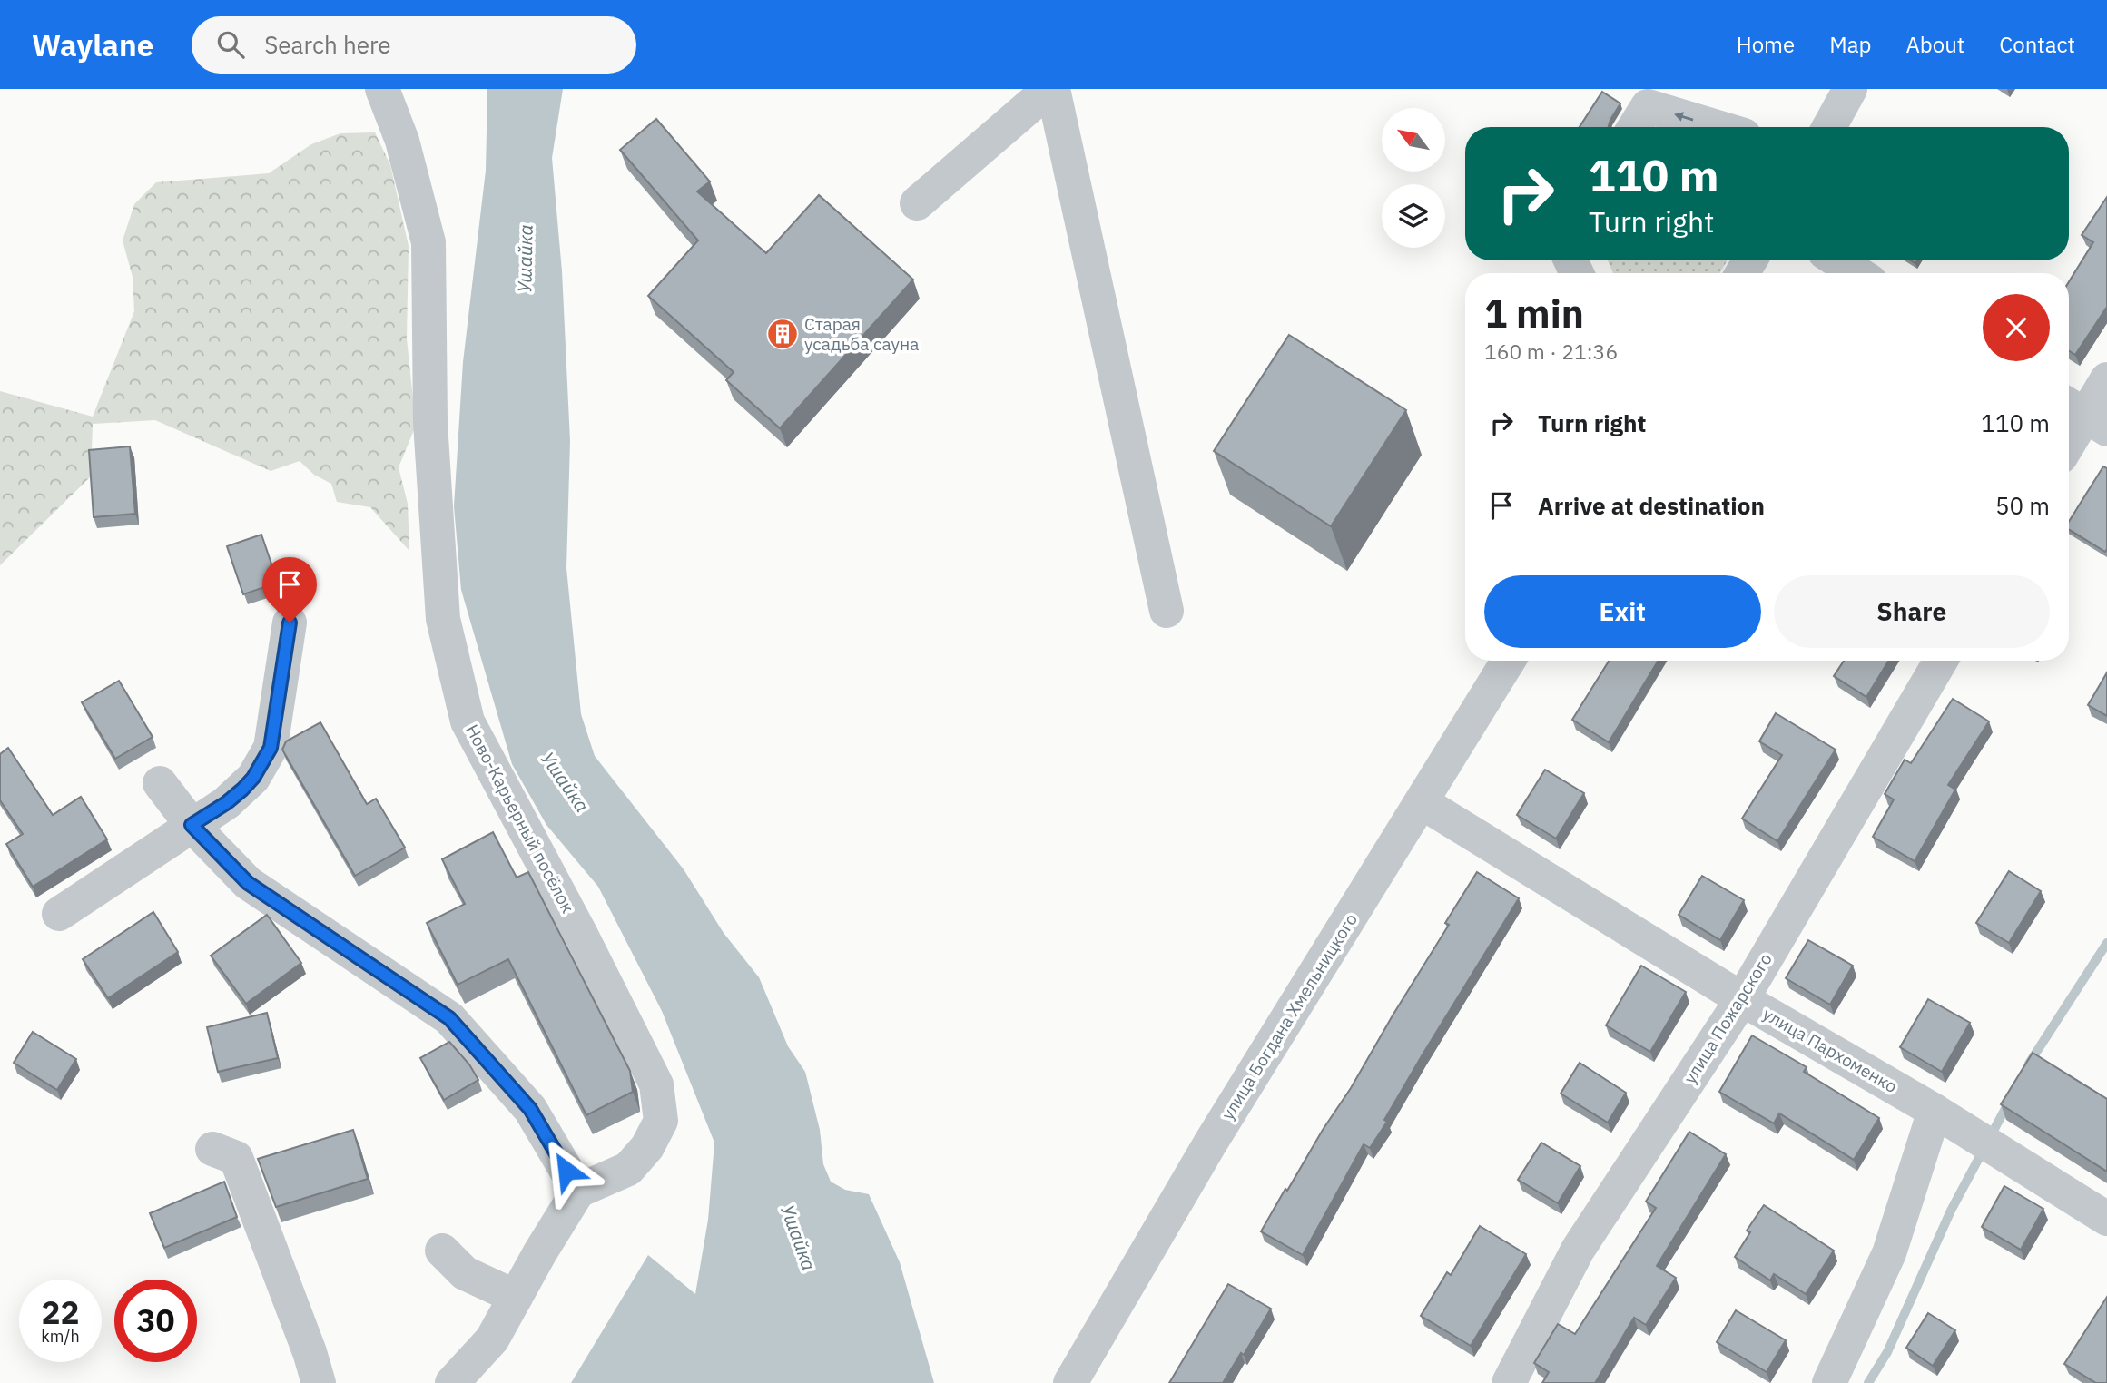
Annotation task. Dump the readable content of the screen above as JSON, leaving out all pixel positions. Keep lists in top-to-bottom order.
{
  "streets": {
    "street": [
      "Ново-Карьерный посёлок",
      "улица Богдана Хмельницкого",
      "улица Пожарского",
      "улица Пархоменко"
    ]
  },
  "crossings": [
    ["улица Богдана Хмельницкого", "улица Пархоменко"],
    ["улица Пожарского", "улица Пархоменко"]
  ],
  "water": ["Ушайка"],
  "places": {
    "building": ["Старая усадьба сауна"]
  },
  "north": "top left",
  "page": {
    "header": "Waylane",
    "search": "Search here",
    "nav": [
      "Home",
      "Map",
      "About",
      "Contact"
    ],
    "turn": ["110 m", "Turn right"],
    "heading": ["1 min", "160 m · 21:36"],
    "list": [
      {
        "name": "Turn right",
        "value": "110 m"
      },
      {
        "name": "Arrive at destination",
        "value": "50 m"
      }
    ],
    "buttons": ["Exit", "Share"],
    "speed": "22 km/h",
    "limit": "30"
  }
}
